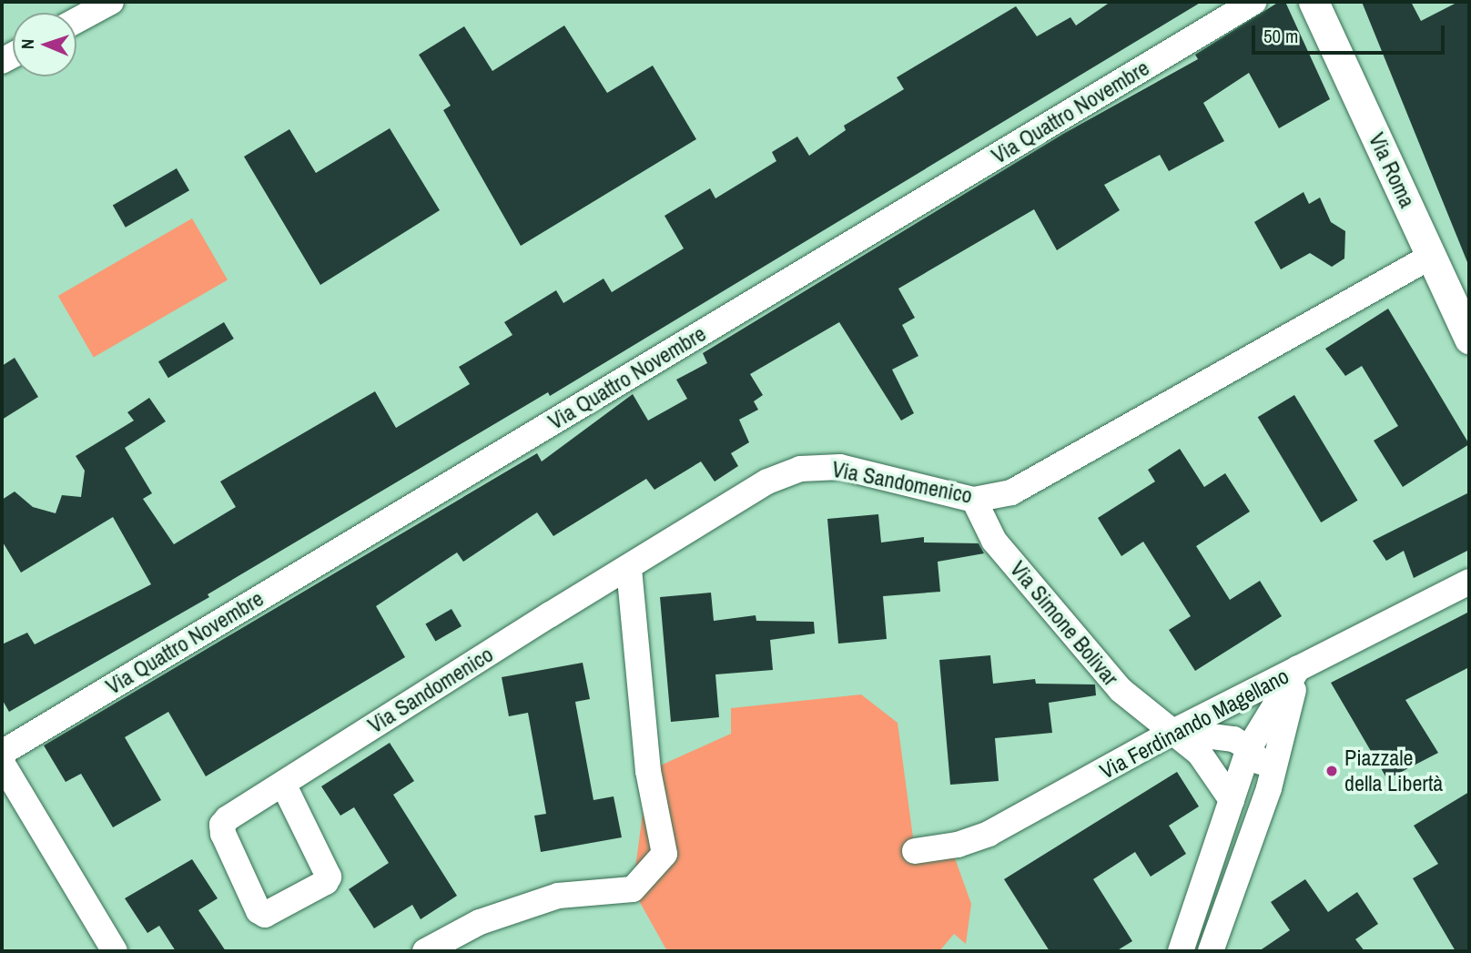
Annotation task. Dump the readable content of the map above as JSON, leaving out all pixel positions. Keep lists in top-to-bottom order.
{
  "streets": {
    "street": [
      "Via Quattro Novembre",
      "Via Roma",
      "Via Sandomenico",
      "Via Simone Bolivar",
      "Via Ferdinando Magellano"
    ]
  },
  "crossings": [
    ["Via Roma", "Via Sandomenico"],
    ["Via Sandomenico", "Via Simone Bolivar"],
    ["Via Simone Bolivar", "Via Ferdinando Magellano"]
  ],
  "places": ["Piazzale della Libertà"],
  "scale_bar": "50 m",
  "north": "left"
}
